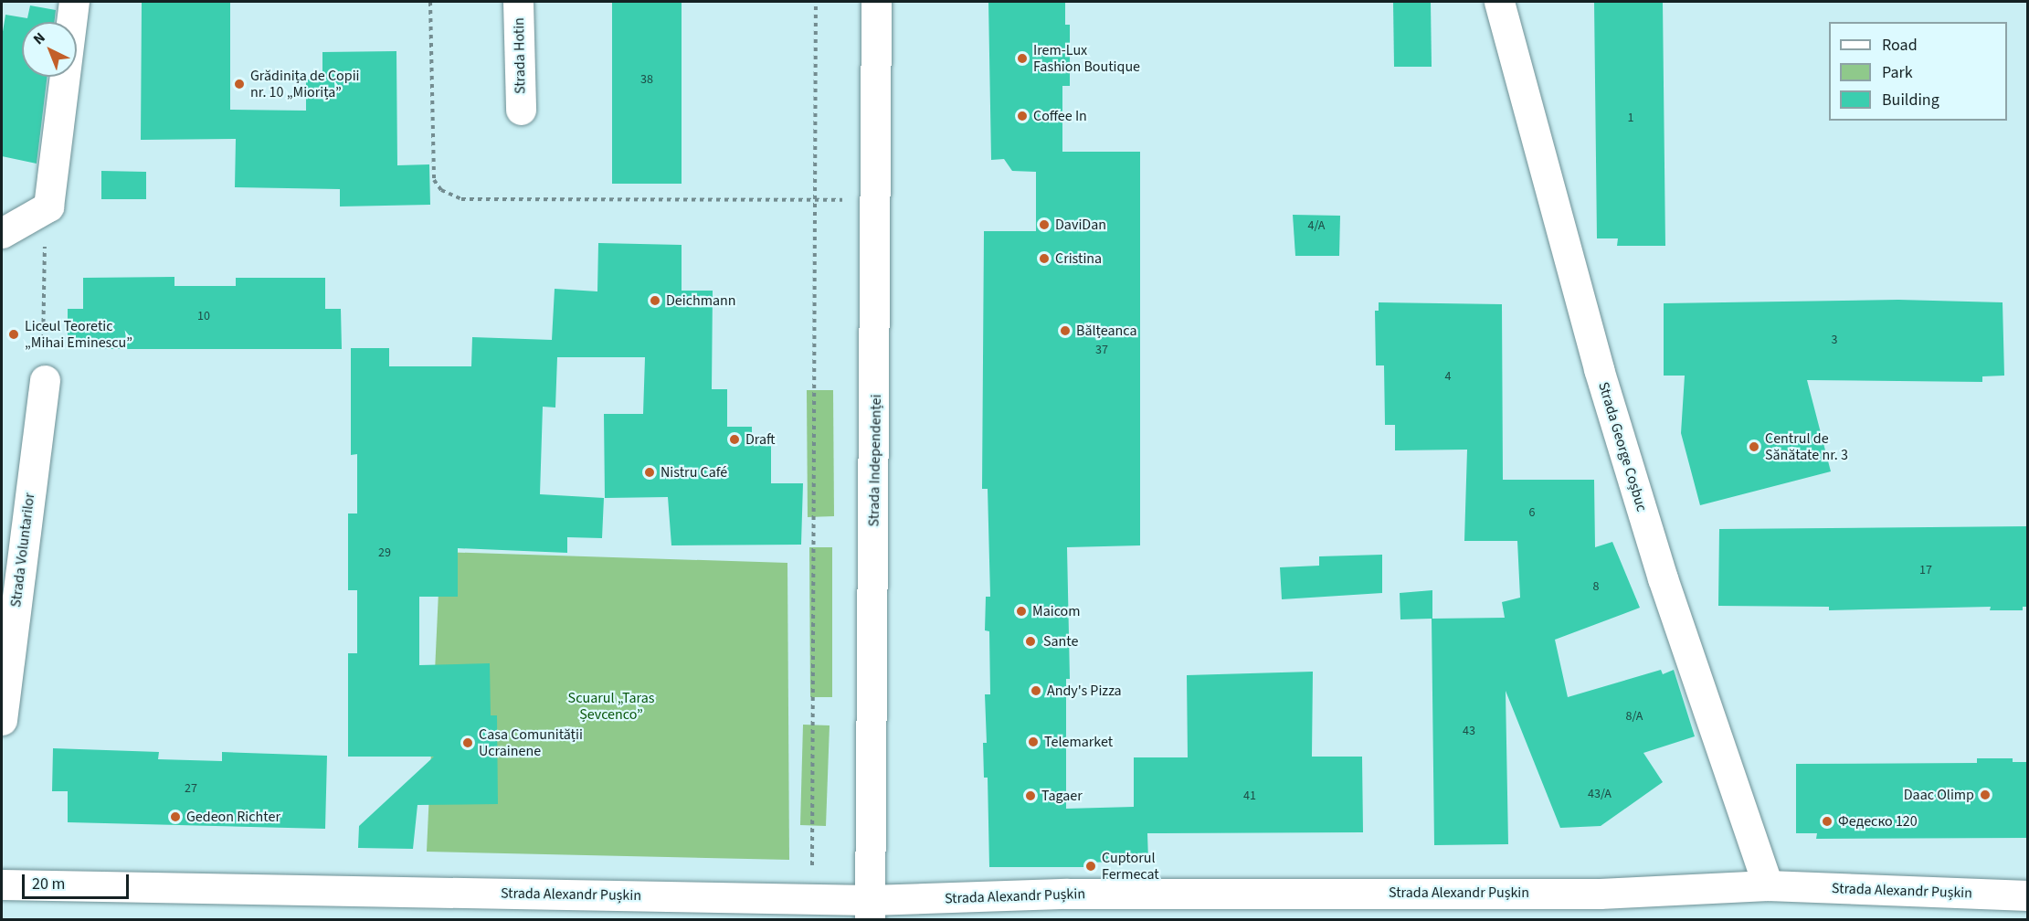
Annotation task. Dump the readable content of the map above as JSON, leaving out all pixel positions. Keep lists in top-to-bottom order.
{
  "streets": {
    "street": [
      "Strada Hotin",
      "Strada George Coșbuc",
      "Strada Independenței",
      "Strada Voluntarilor",
      "Strada Alexandr Pușkin"
    ]
  },
  "crossings": [
    ["Strada George Coșbuc", "Strada Alexandr Pușkin"],
    ["Strada Independenței", "Strada Alexandr Pușkin"]
  ],
  "parks": ["Scuarul „Taras Șevcenco”"],
  "places": [
    "Irem-Lux Fashion Boutique",
    "Grădinița de Copii nr. 10 „Miorița”",
    "Coffee In",
    "DaviDan",
    "Cristina",
    "Deichmann",
    "Bălțeanca",
    "Liceul Teoretic „Mihai Eminescu”",
    "Draft",
    "Centrul de Sănătate nr. 3",
    "Nistru Café",
    "Maicom",
    "Sante",
    "Andy's Pizza",
    "Telemarket",
    "Casa Comunității Ucrainene",
    "Daac Olimp",
    "Tagaer",
    "Gedeon Richter",
    "Федеско 120",
    "Cuptorul Fermecat"
  ],
  "house_numbers": [
    "38",
    "1",
    "4/A",
    "10",
    "3",
    "37",
    "4",
    "6",
    "29",
    "17",
    "8",
    "8/A",
    "43",
    "27",
    "43/A",
    "41"
  ],
  "legend": ["Road", "Park", "Building"],
  "scale_bar": "20 m",
  "north": "top left"
}
